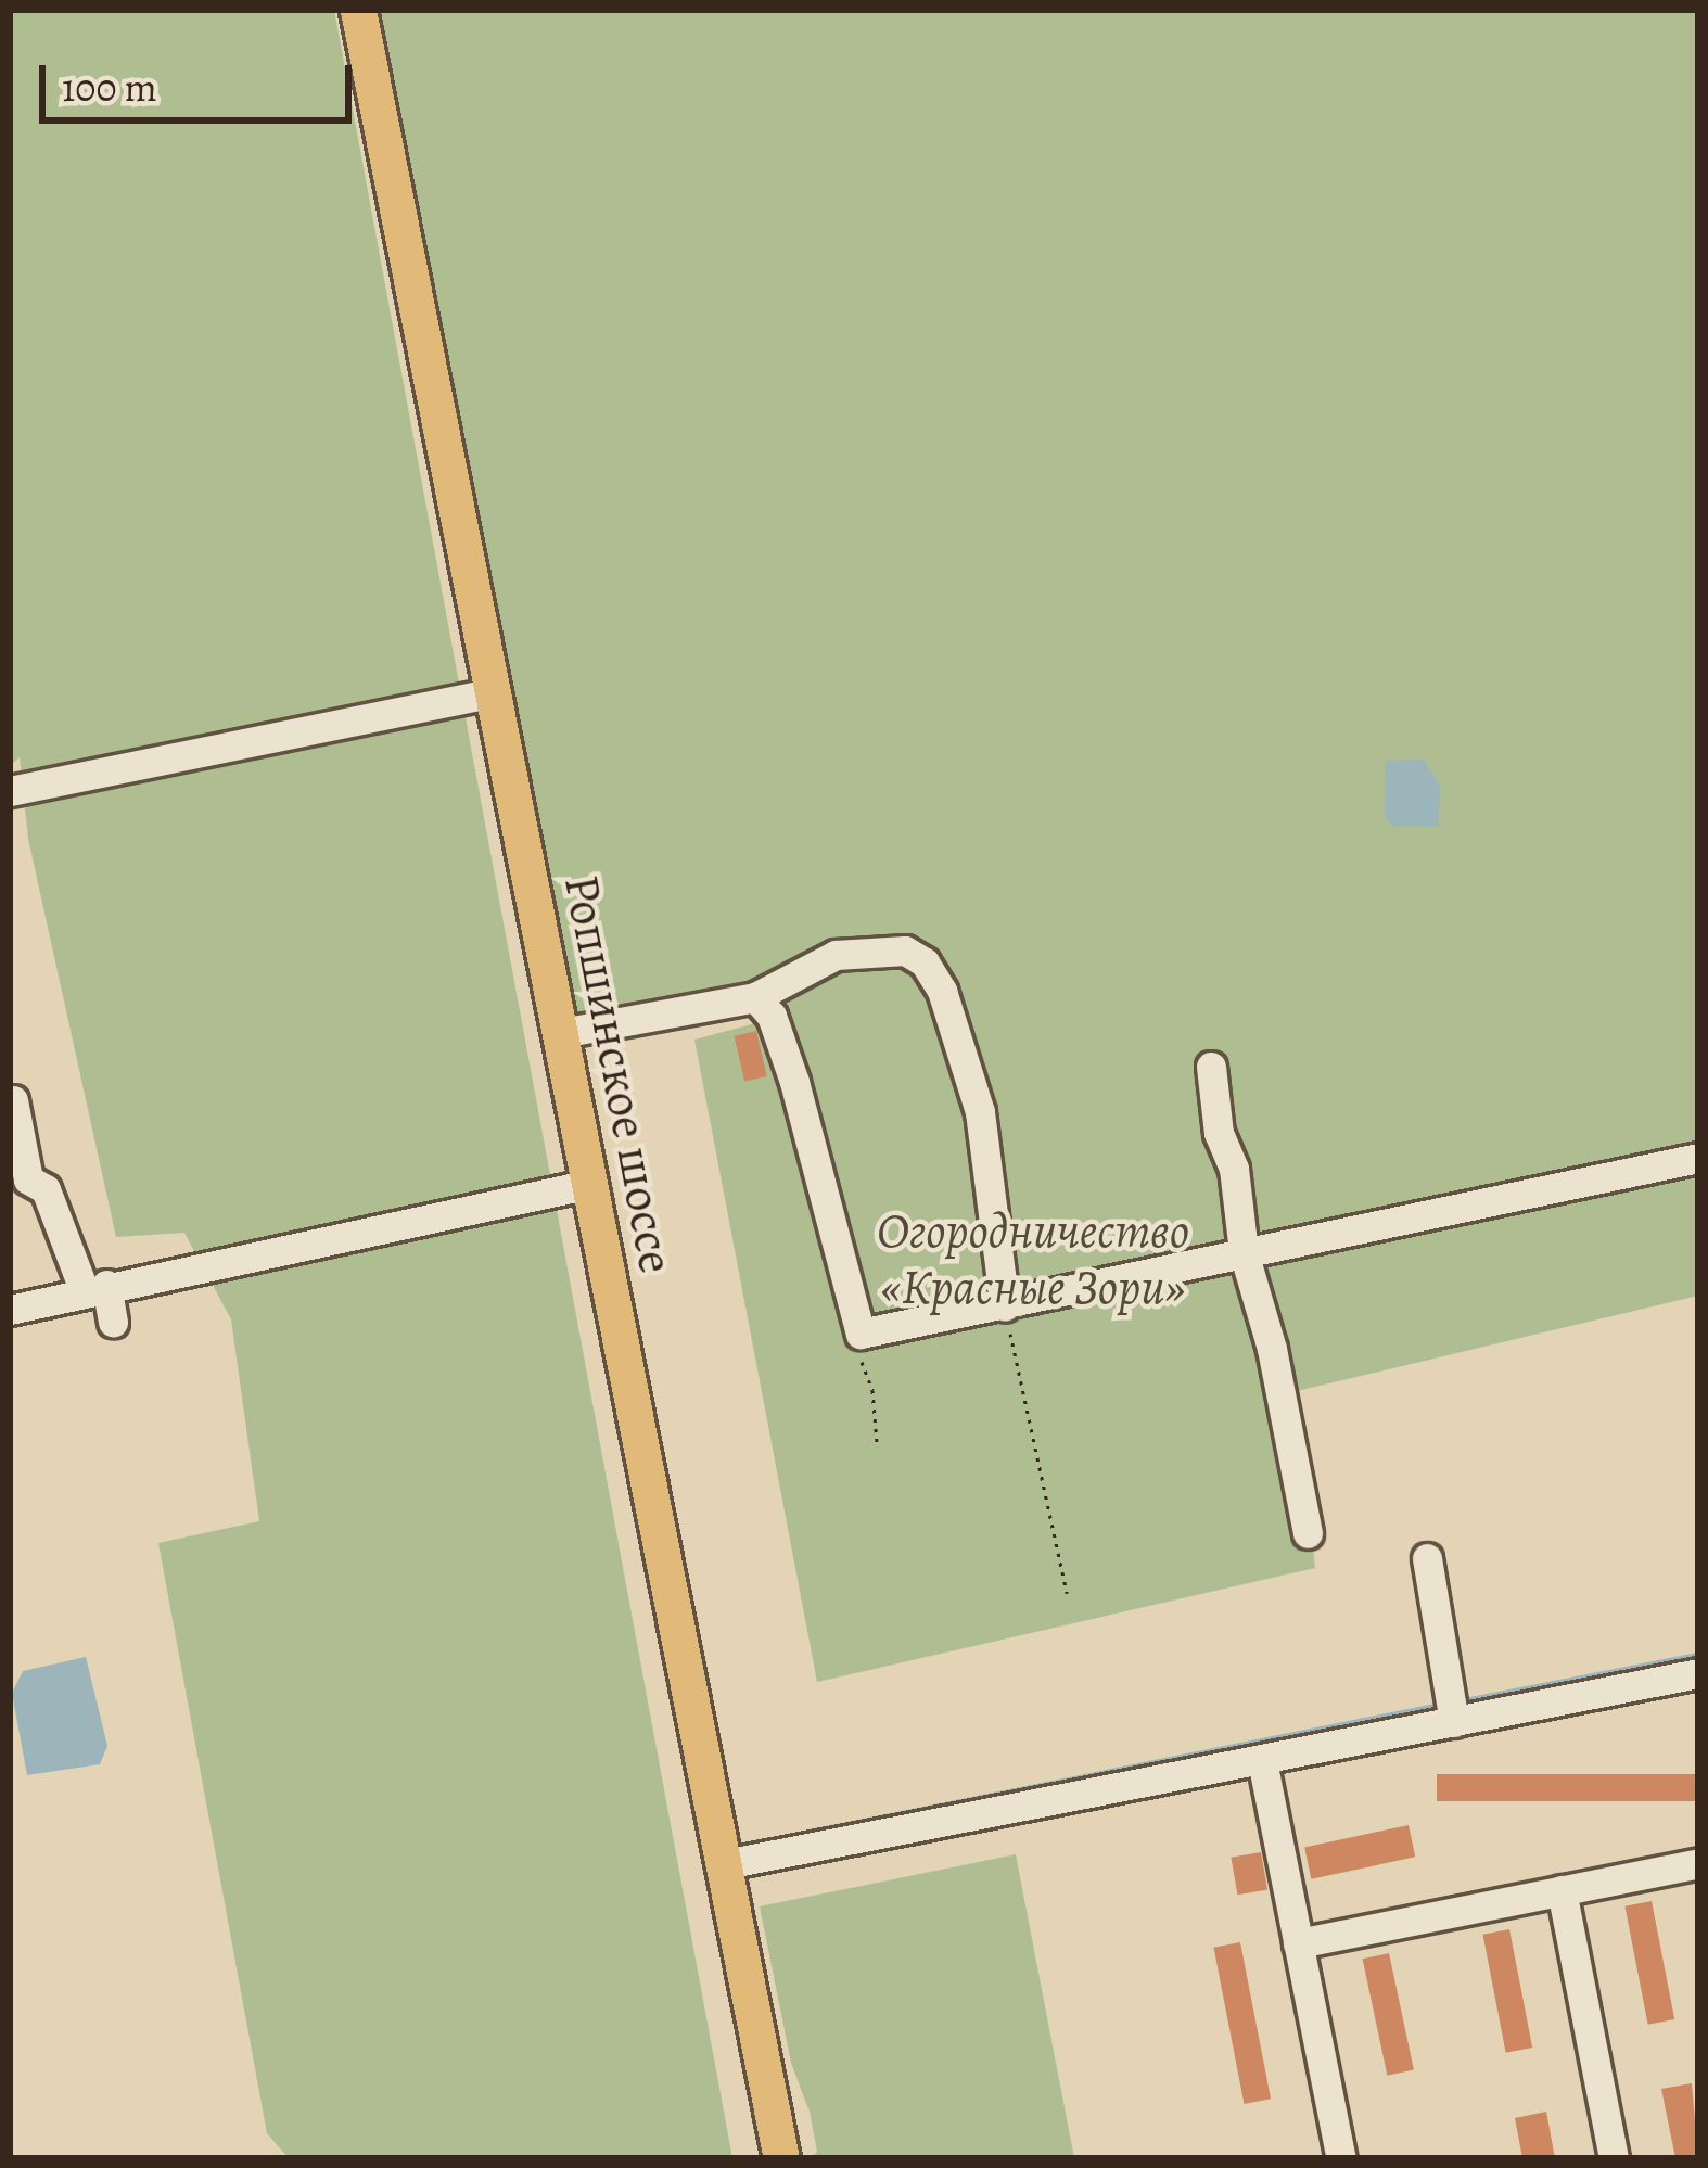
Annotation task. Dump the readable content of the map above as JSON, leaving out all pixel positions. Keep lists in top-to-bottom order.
{
  "streets": {
    "main road": ["Ропшинское шоссе"]
  },
  "parks": ["Огородничество «Красные Зори»"],
  "scale_bar": "100 m"
}
